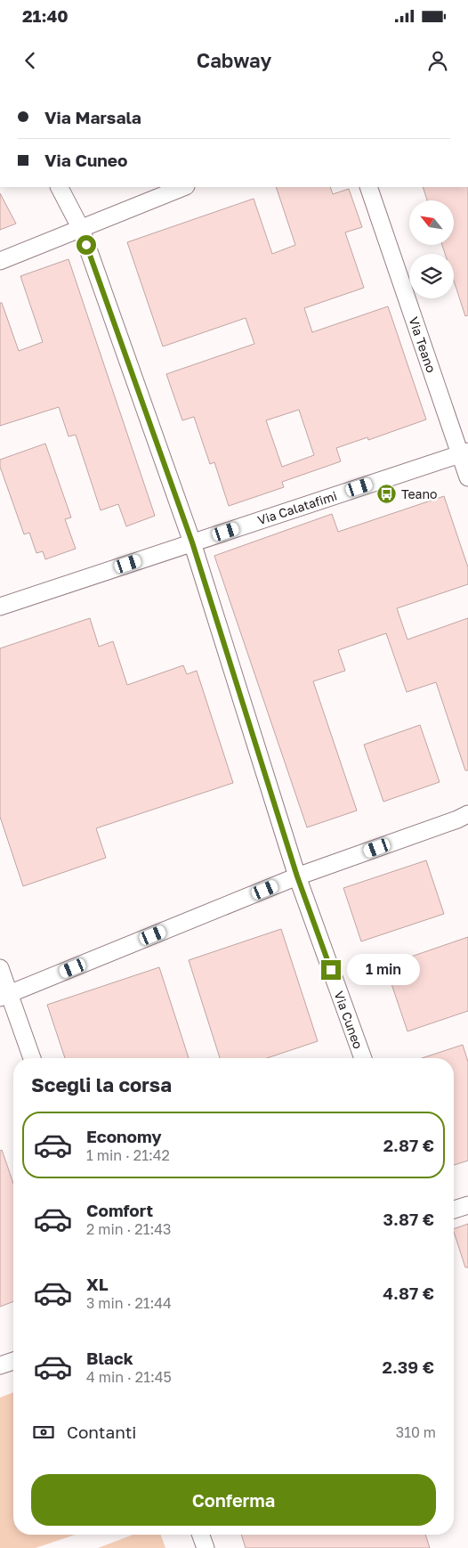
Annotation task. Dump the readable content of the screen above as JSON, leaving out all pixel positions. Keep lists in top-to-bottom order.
{
  "streets": {
    "street": ["Via Teano", "Via Calatafimi", "Via Cuneo"]
  },
  "crossings": [
    ["Via Teano", "Via Calatafimi"],
    ["Via Calatafimi", "Via Cuneo"]
  ],
  "places": {
    "bus stop": ["Teano"]
  },
  "north": "top left",
  "page": {
    "status": "21:40",
    "header": "Cabway",
    "banner": ["Via Marsala", "Via Cuneo"],
    "bubble": "1 min",
    "heading": "Scegli la corsa",
    "list": [
      {
        "name": "Economy",
        "note": "1 min · 21:42",
        "value": "2.87 €"
      },
      {
        "name": "Comfort",
        "note": "2 min · 21:43",
        "value": "3.87 €"
      },
      {
        "name": "XL",
        "note": "3 min · 21:44",
        "value": "4.87 €"
      },
      {
        "name": "Black",
        "note": "4 min · 21:45",
        "value": "2.39 €"
      }
    ],
    "pay": ["Contanti", "310 m"],
    "buttons": "Conferma"
  }
}
